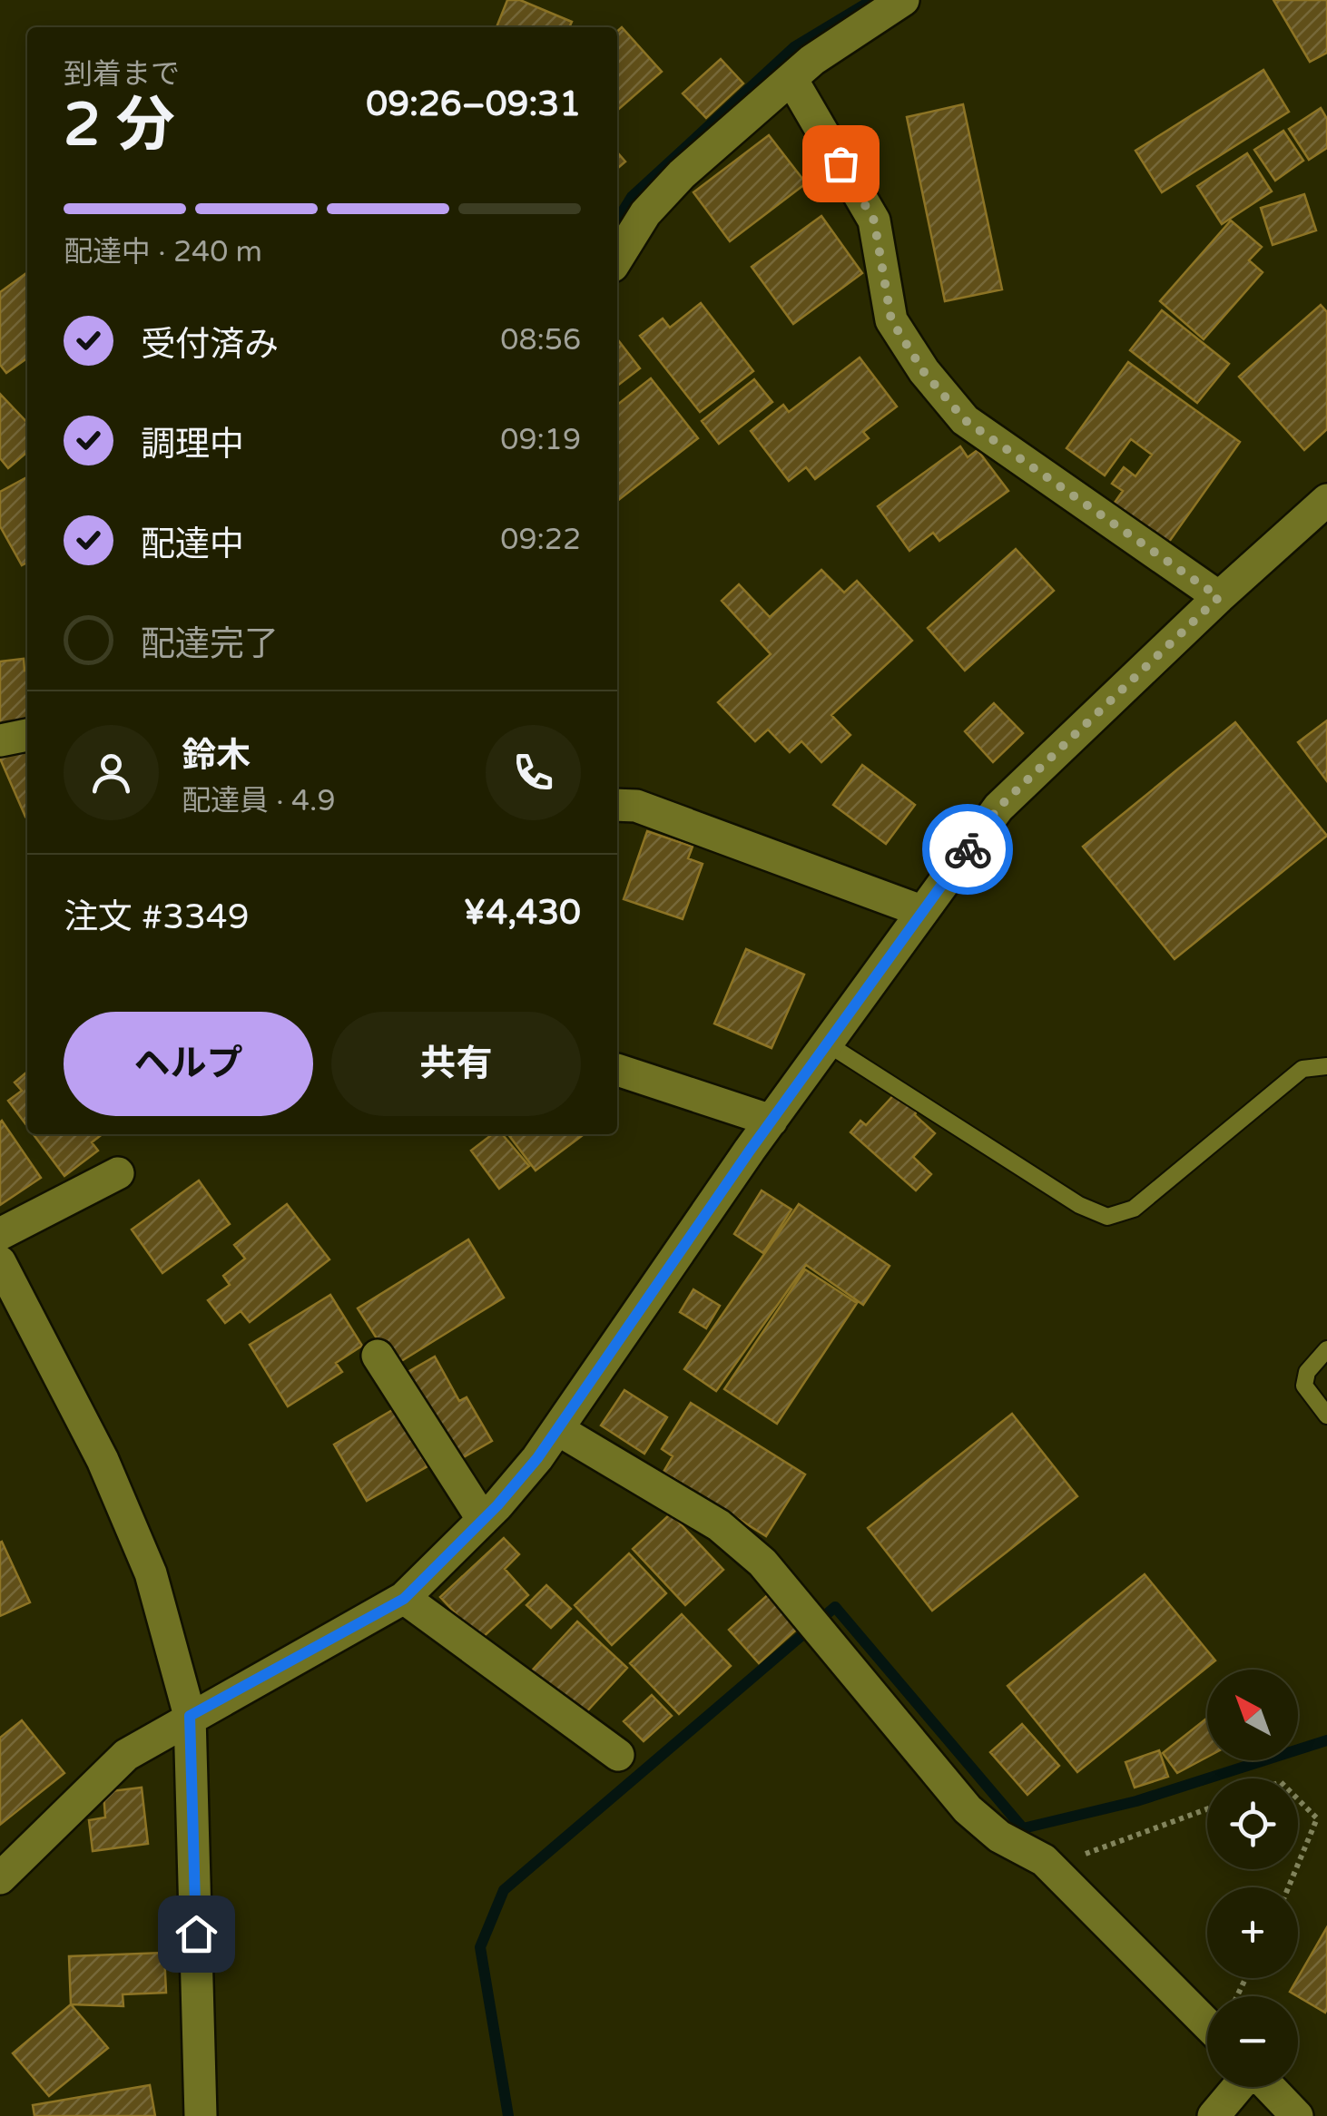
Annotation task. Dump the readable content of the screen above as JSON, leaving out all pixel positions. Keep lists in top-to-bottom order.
{
  "north": "top left",
  "page": {
    "heading": ["2 分", "到着まで", "09:26–09:31"],
    "panel": [
      "鈴木",
      "配達員 · 4.9",
      "注文 #3349",
      "¥4,430"
    ],
    "bar": "配達中 · 240 m",
    "list": [
      ["受付済み", "08:56"],
      ["調理中", "09:19"],
      ["配達中", "09:22"],
      "配達完了"
    ],
    "buttons": ["ヘルプ", "共有"],
    "map_buttons": ["+", "−"]
  }
}
